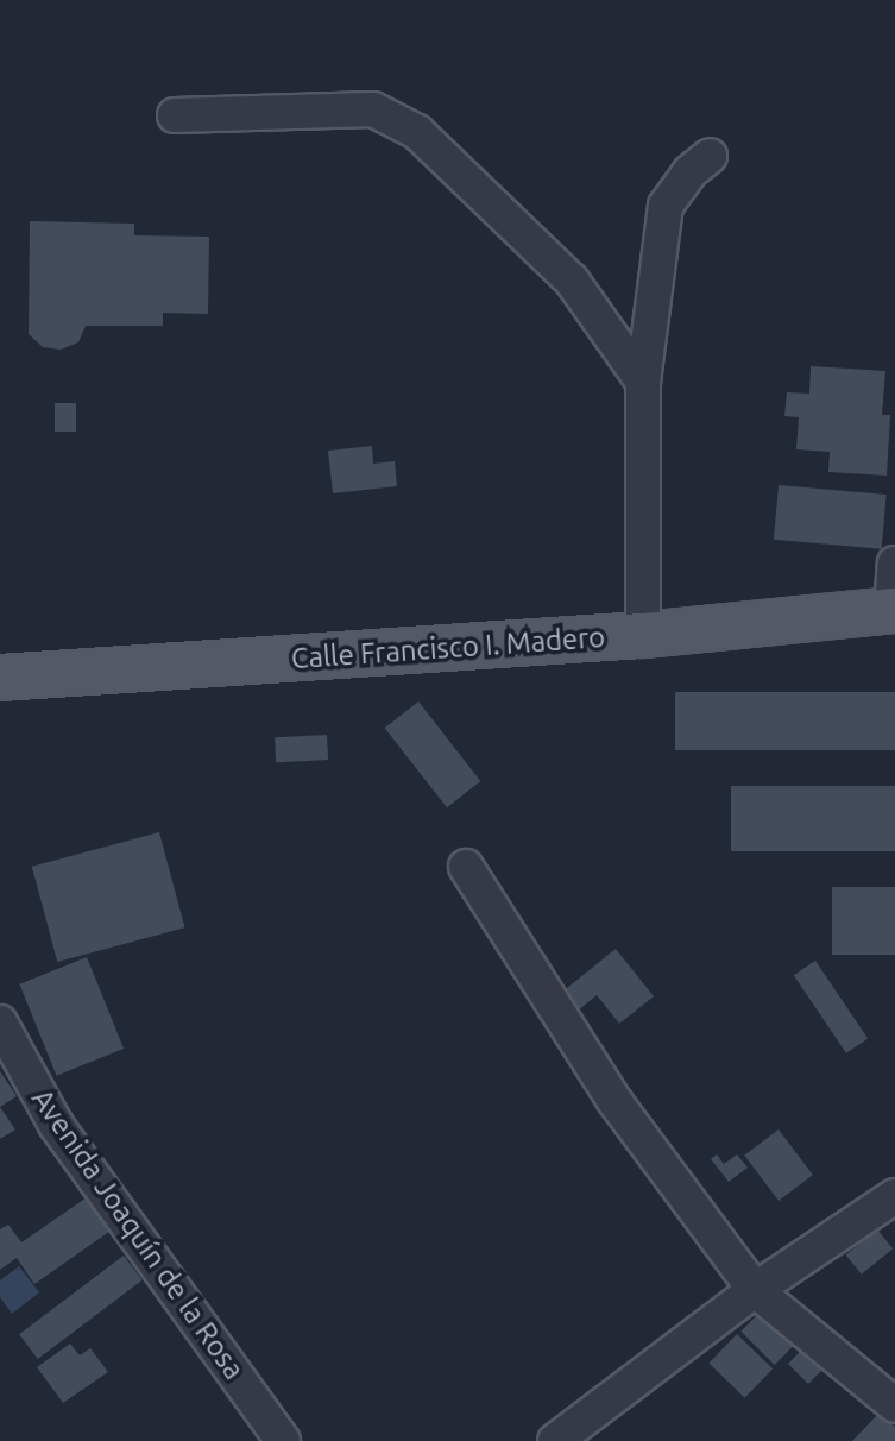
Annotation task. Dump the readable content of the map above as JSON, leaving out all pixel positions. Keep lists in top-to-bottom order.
{
  "streets": {
    "main road": ["Calle Francisco I. Madero"],
    "street": ["Avenida Joaquín de la Rosa"]
  }
}
